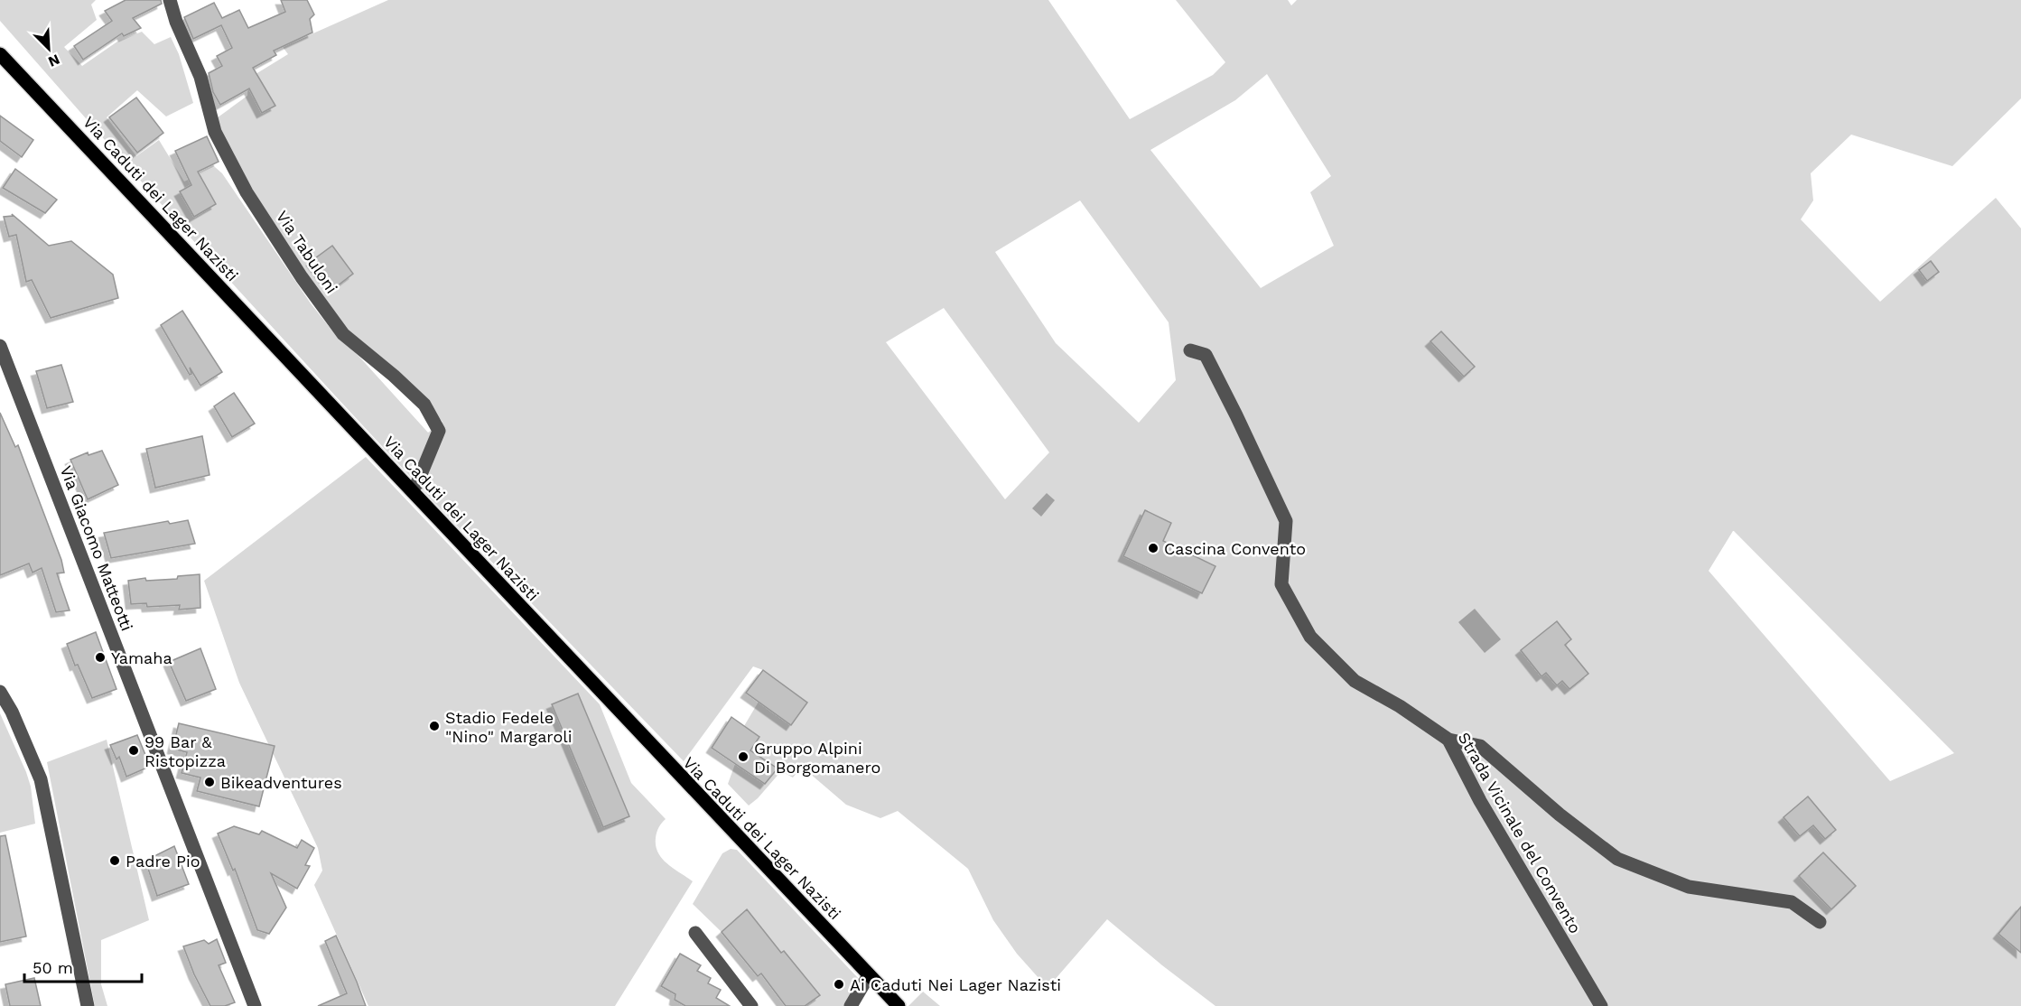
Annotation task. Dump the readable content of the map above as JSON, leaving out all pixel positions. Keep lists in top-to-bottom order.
{
  "streets": {
    "main road": ["Via Caduti dei Lager Nazisti"],
    "street": ["Via Tabuloni", "Via Giacomo Matteotti", "Strada Vicinale del Convento"]
  },
  "crossings": [
    ["Via Caduti dei Lager Nazisti", "Via Tabuloni"]
  ],
  "places": [
    "Cascina Convento",
    "Yamaha",
    "Stadio Fedele \"Nino\" Margaroli",
    "99 Bar & Ristopizza",
    "Gruppo Alpini Di Borgomanero",
    "Bikeadventures",
    "Padre Pio",
    "Ai Caduti Nei Lager Nazisti"
  ],
  "scale_bar": "50 m",
  "north": "bottom right"
}
